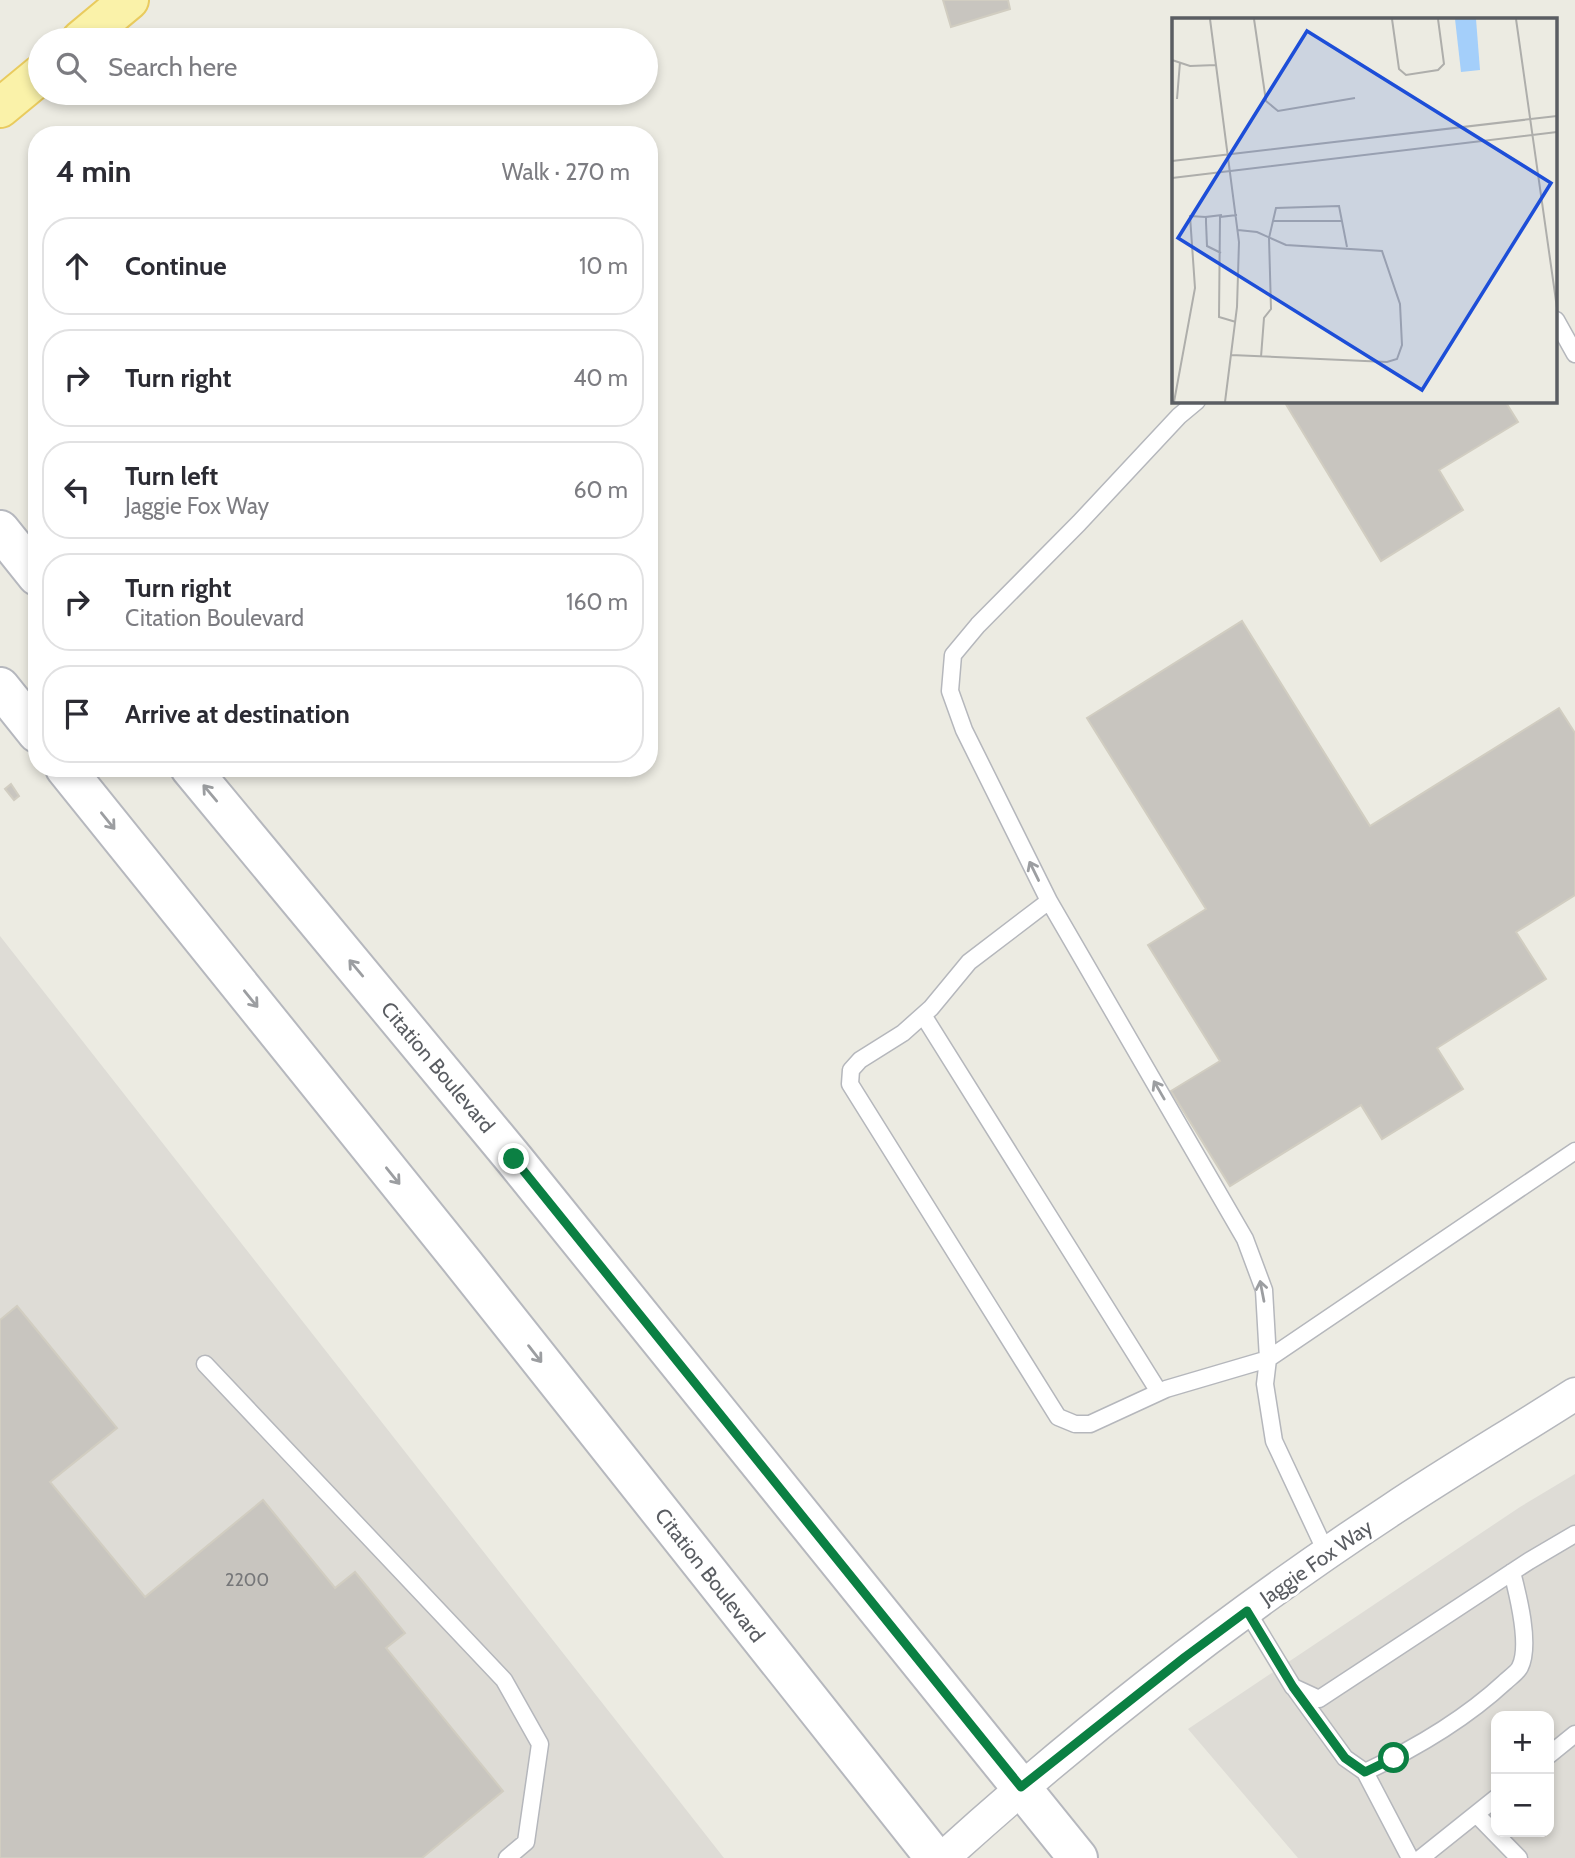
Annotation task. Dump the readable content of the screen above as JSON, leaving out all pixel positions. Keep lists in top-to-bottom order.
{
  "streets": {
    "main road": ["Citation Boulevard"],
    "street": ["Jaggie Fox Way"]
  },
  "crossings": [
    ["Citation Boulevard", "Jaggie Fox Way"]
  ],
  "house_numbers": ["2200"],
  "page": {
    "search": "Search here",
    "heading": ["4 min", "Walk · 270 m"],
    "list": [
      ["Continue", "10 m"],
      ["Turn right", "40 m"],
      ["Turn left", "Jaggie Fox Way", "60 m"],
      ["Turn right", "Citation Boulevard", "160 m"],
      "Arrive at destination"
    ],
    "map_buttons": ["+", "−"]
  }
}
